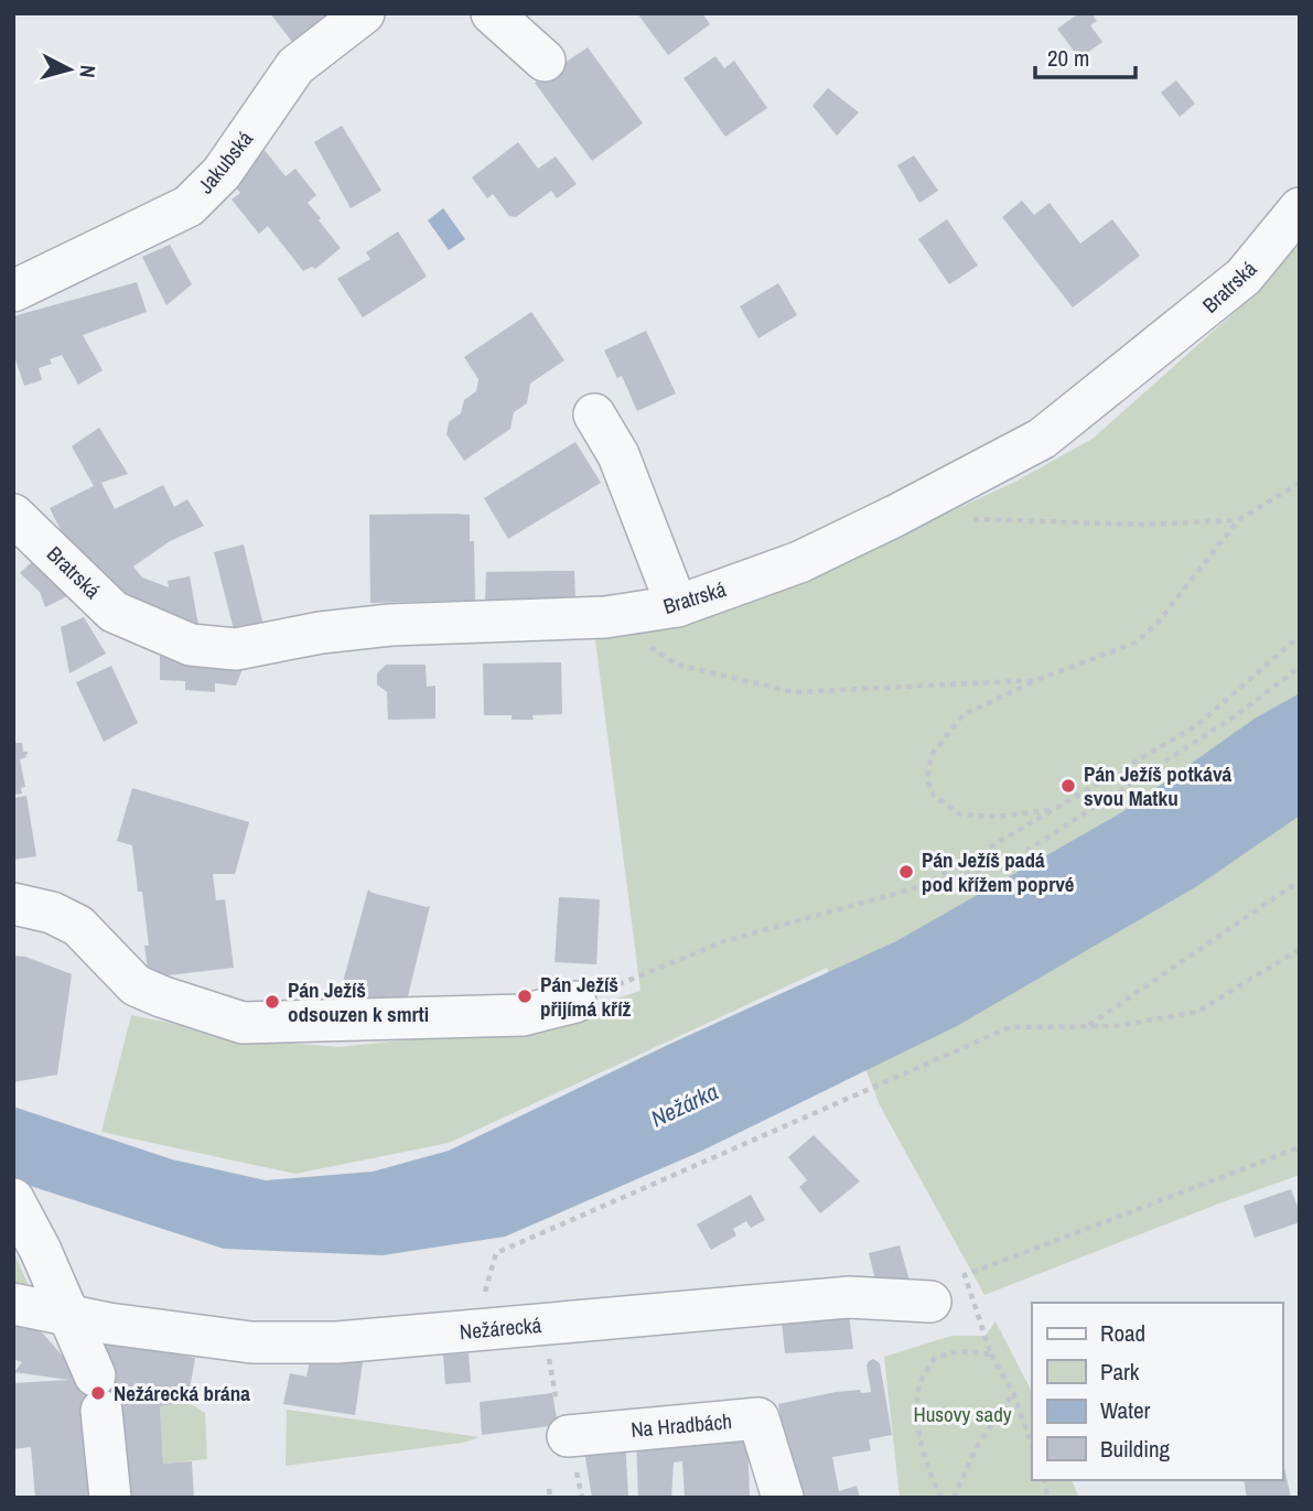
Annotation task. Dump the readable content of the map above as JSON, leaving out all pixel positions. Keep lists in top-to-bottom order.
{
  "streets": {
    "street": [
      "Jakubská",
      "Bratrská",
      "Nežárecká",
      "Na Hradbách"
    ]
  },
  "water": ["Nežárka"],
  "parks": ["Husovy sady"],
  "places": [
    "Pán Ježíš potkává svou Matku",
    "Pán Ježíš padá pod křížem poprvé",
    "Pán Ježíš přijímá kříž",
    "Pán Ježíš odsouzen k smrti",
    "Nežárecká brána"
  ],
  "legend": [
    "Road",
    "Park",
    "Water",
    "Building"
  ],
  "scale_bar": "20 m",
  "north": "right"
}
